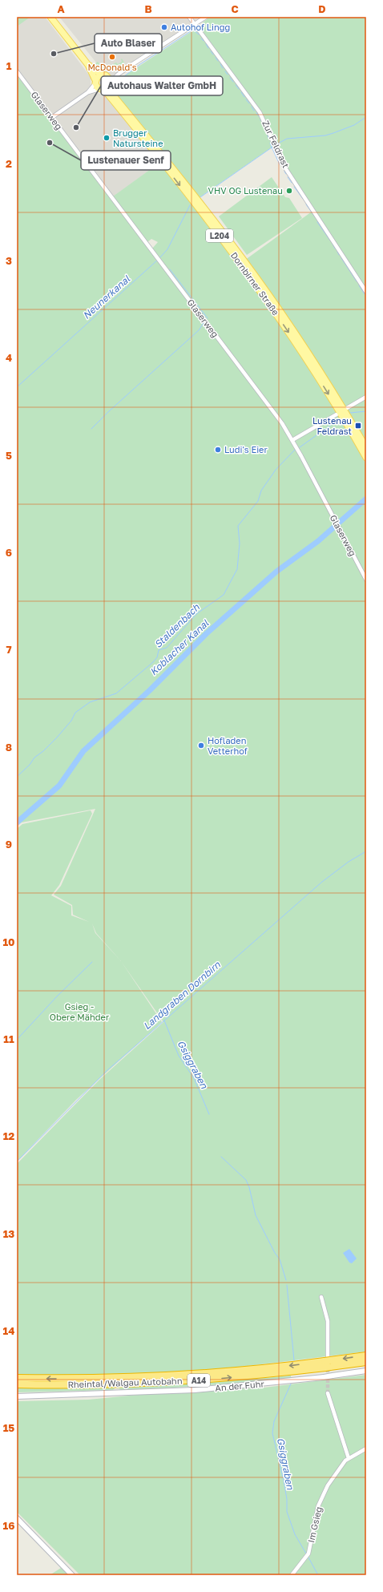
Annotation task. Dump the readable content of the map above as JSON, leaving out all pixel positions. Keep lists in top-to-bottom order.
{
  "streets": {
    "highway": ["A14", "Rheintal/Walgau Autobahn"],
    "main road": ["L204", "Dornbirner Straße", "An der Fuhr"],
    "street": ["Glaserweg", "Zur Feldrast", "Im Gsieg"]
  },
  "water": [
    "Neunerkanal",
    "Staldenbach",
    "Koblacher Kanal",
    "Landgraben Dornbirn",
    "Gsiggraben"
  ],
  "parks": ["Gsieg - Obere Mähder"],
  "places": {
    "other": [
      "Autohof Lingg",
      "Auto Blaser",
      "McDonald's",
      "Autohaus Walter GmbH",
      "Brugger Natursteine",
      "Lustenauer Senf",
      "VHV OG Lustenau",
      "Ludi's Eier",
      "Hofladen Vetterhof"
    ],
    "transit": ["Lustenau Feldrast"]
  },
  "grid": {
    "columns": [
      "A",
      "B",
      "C",
      "D"
    ],
    "rows": [
      "1",
      "2",
      "3",
      "4",
      "5",
      "6",
      "7",
      "8",
      "9",
      "10",
      "11",
      "12",
      "13",
      "14",
      "15",
      "16"
    ]
  }
}
